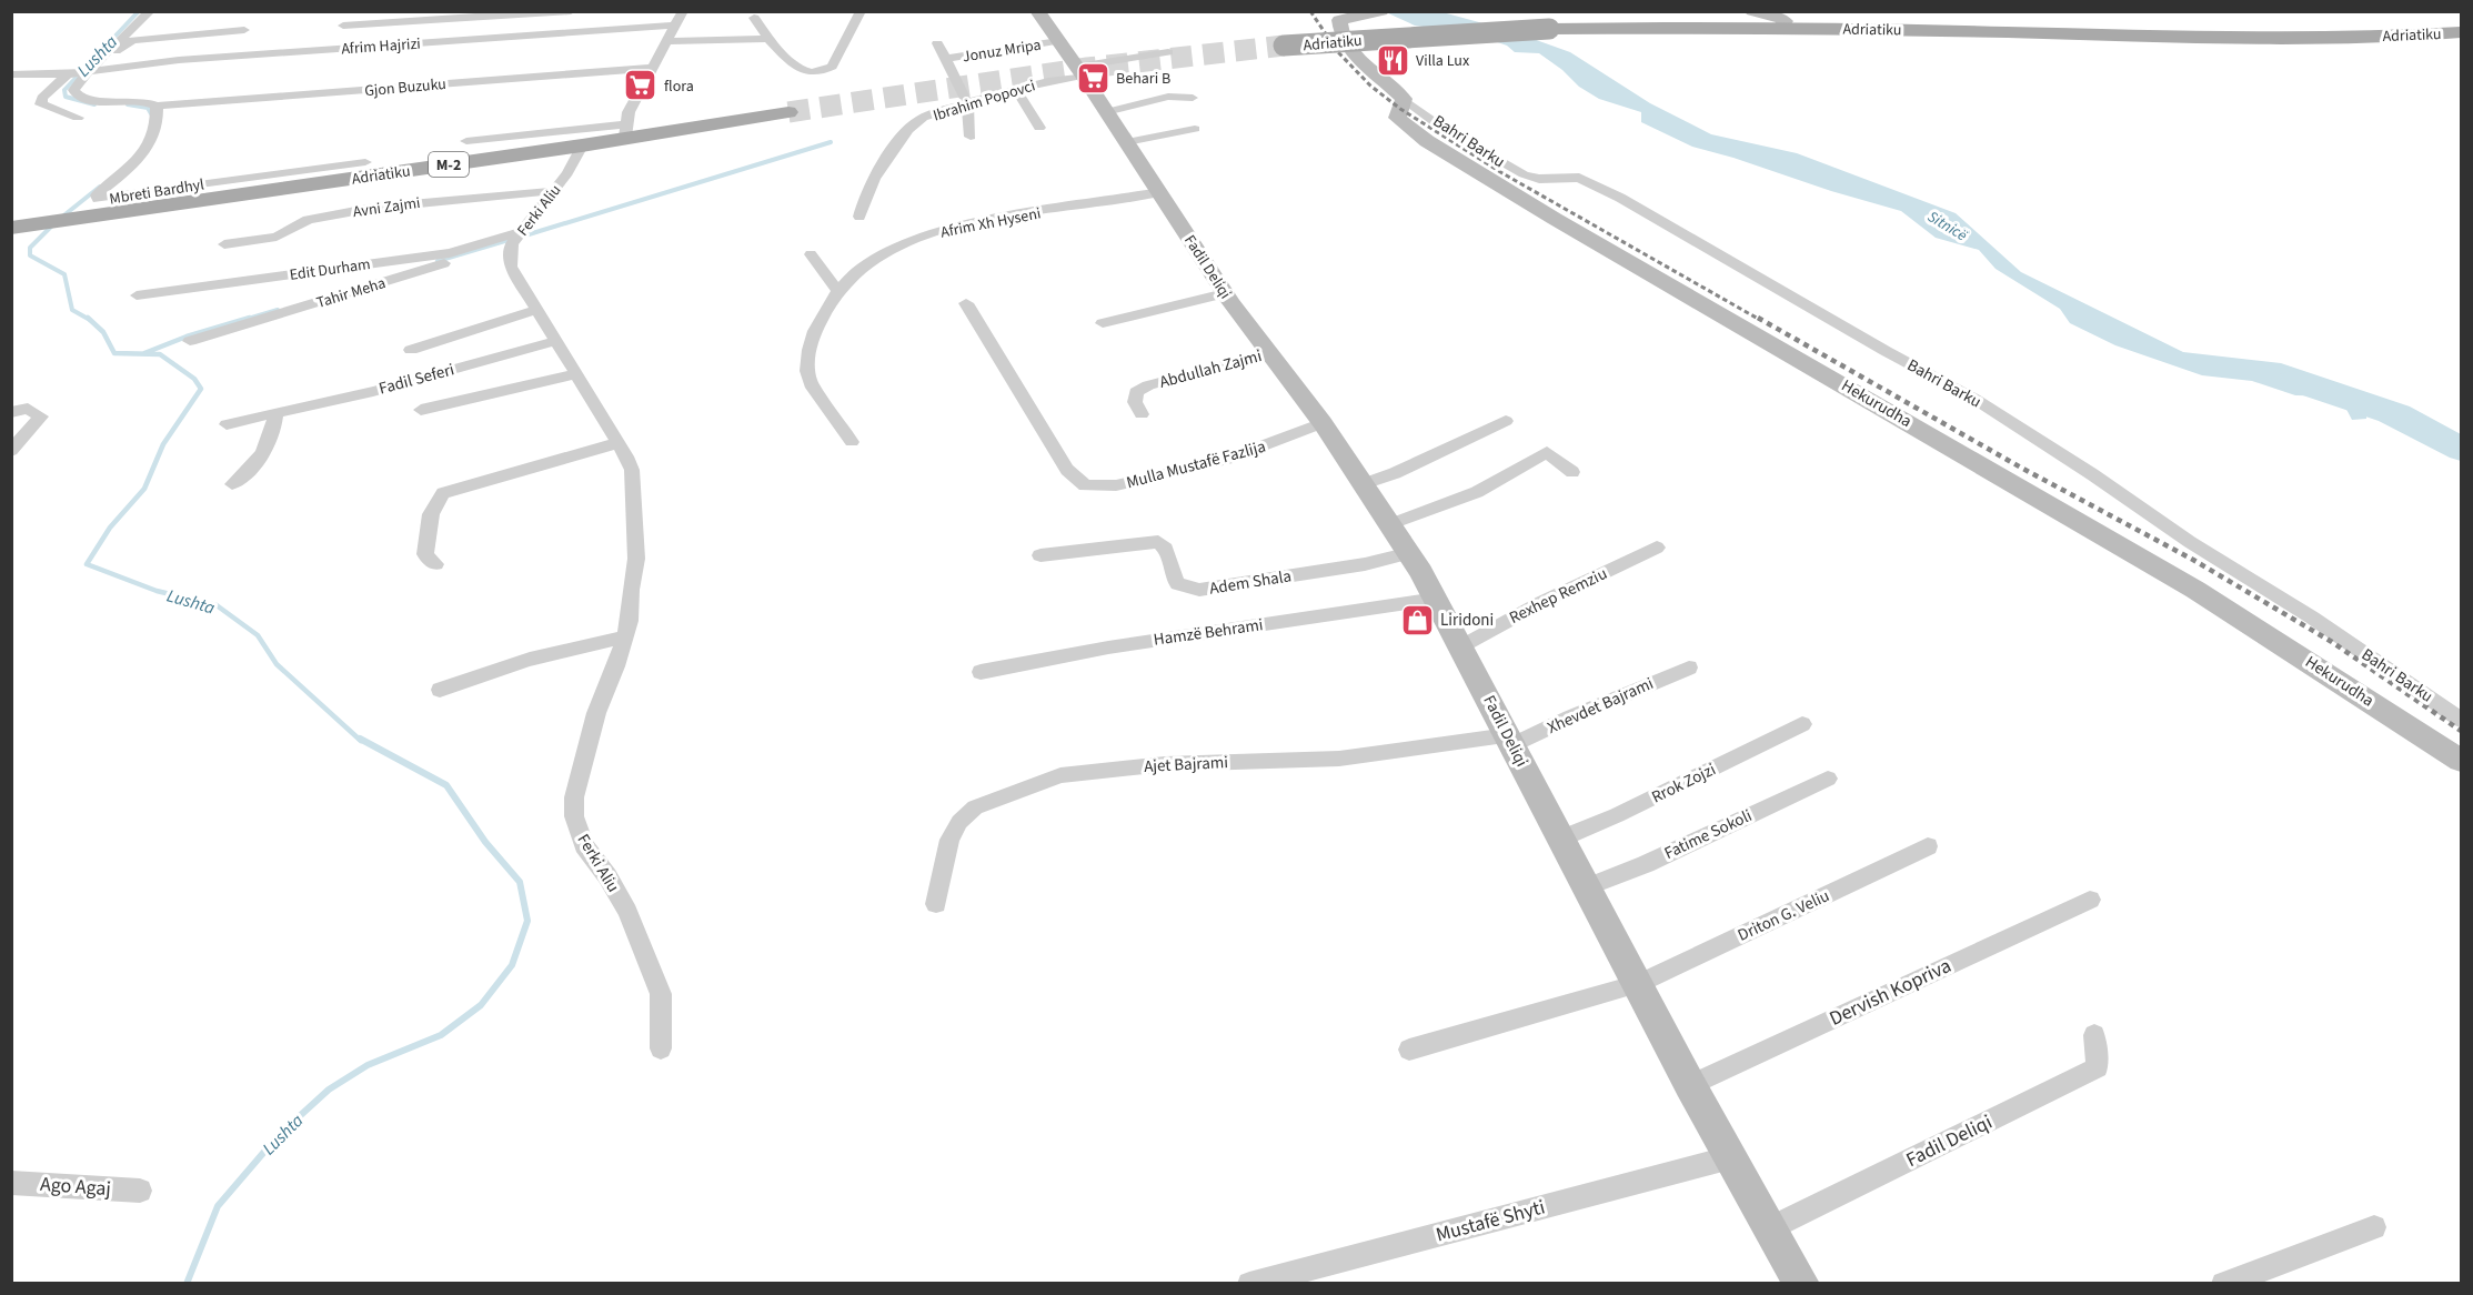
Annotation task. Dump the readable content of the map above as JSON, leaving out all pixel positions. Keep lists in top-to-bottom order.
{
  "streets": {
    "main road": ["Adriatiku", "M-2"],
    "street": [
      "Afrim Hajrizi",
      "Jonuz Mripa",
      "Gjon Buzuku",
      "Ibrahim Popovci",
      "Bahri Barku",
      "Mbreti Bardhyl",
      "Avni Zajmi",
      "Ferki Aliu",
      "Afrim Xh Hyseni",
      "Fadil Deliqi",
      "Edit Durham",
      "Tahir Meha",
      "Abdullah Zajmi",
      "Fadil Seferi",
      "Hekurudha",
      "Mulla Mustafë Fazlija",
      "Adem Shala",
      "Rexhep Remziu",
      "Hamzë Behrami",
      "Xhevdet Bajrami",
      "Ajet Bajrami",
      "Rrok Zojzi",
      "Fatime Sokoli",
      "Driton G. Veliu",
      "Dervish Kopriva",
      "Ago Agaj",
      "Mustafë Shyti"
    ]
  },
  "crossings": [
    ["Adriatiku", "Ferki Aliu"],
    ["Jonuz Mripa", "Ibrahim Popovci"],
    ["Jonuz Mripa", "Fadil Deliqi"],
    ["Gjon Buzuku", "Mbreti Bardhyl"],
    ["Ibrahim Popovci", "Fadil Deliqi"],
    ["Bahri Barku", "Hekurudha"],
    ["Avni Zajmi", "Ferki Aliu"],
    ["Ferki Aliu", "Edit Durham"],
    ["Ferki Aliu", "Tahir Meha"],
    ["Ferki Aliu", "Fadil Seferi"],
    ["Afrim Xh Hyseni", "Fadil Deliqi"],
    ["Fadil Deliqi", "Abdullah Zajmi"],
    ["Fadil Deliqi", "Mulla Mustafë Fazlija"],
    ["Fadil Deliqi", "Adem Shala"],
    ["Fadil Deliqi", "Rexhep Remziu"],
    ["Fadil Deliqi", "Hamzë Behrami"],
    ["Fadil Deliqi", "Xhevdet Bajrami"],
    ["Fadil Deliqi", "Ajet Bajrami"],
    ["Fadil Deliqi", "Rrok Zojzi"],
    ["Fadil Deliqi", "Fatime Sokoli"],
    ["Fadil Deliqi", "Driton G. Veliu"],
    ["Fadil Deliqi", "Dervish Kopriva"],
    ["Fadil Deliqi", "Mustafë Shyti"],
    ["Edit Durham", "Tahir Meha"],
    ["Xhevdet Bajrami", "Ajet Bajrami"]
  ],
  "water": ["Lushta", "Sitnicë"],
  "places": {
    "restaurant": ["Villa Lux"],
    "supermarket": ["Behari B", "flora"],
    "shop": ["Liridoni"]
  }
}
